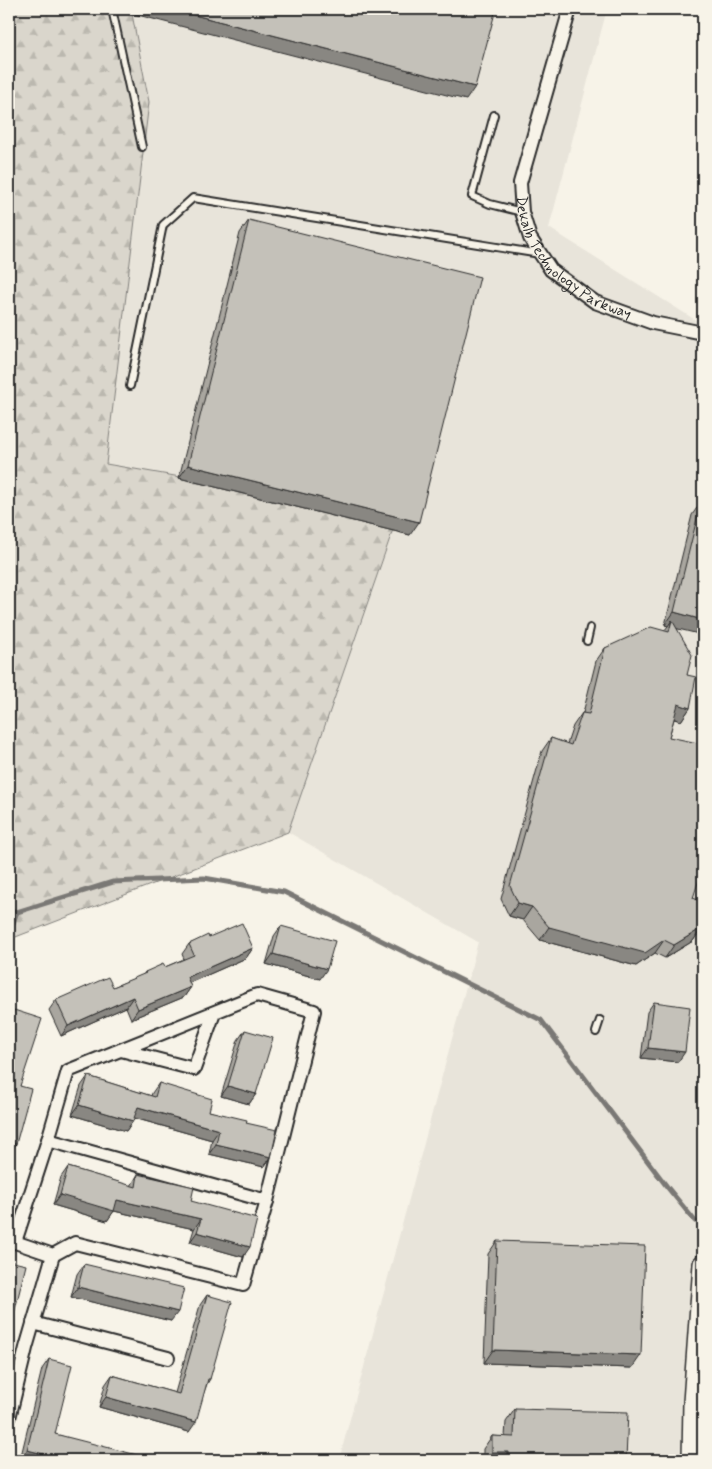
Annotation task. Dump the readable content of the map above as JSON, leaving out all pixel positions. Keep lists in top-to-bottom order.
{
  "streets": {
    "street": ["Dekalb Technology Parkway"]
  }
}
